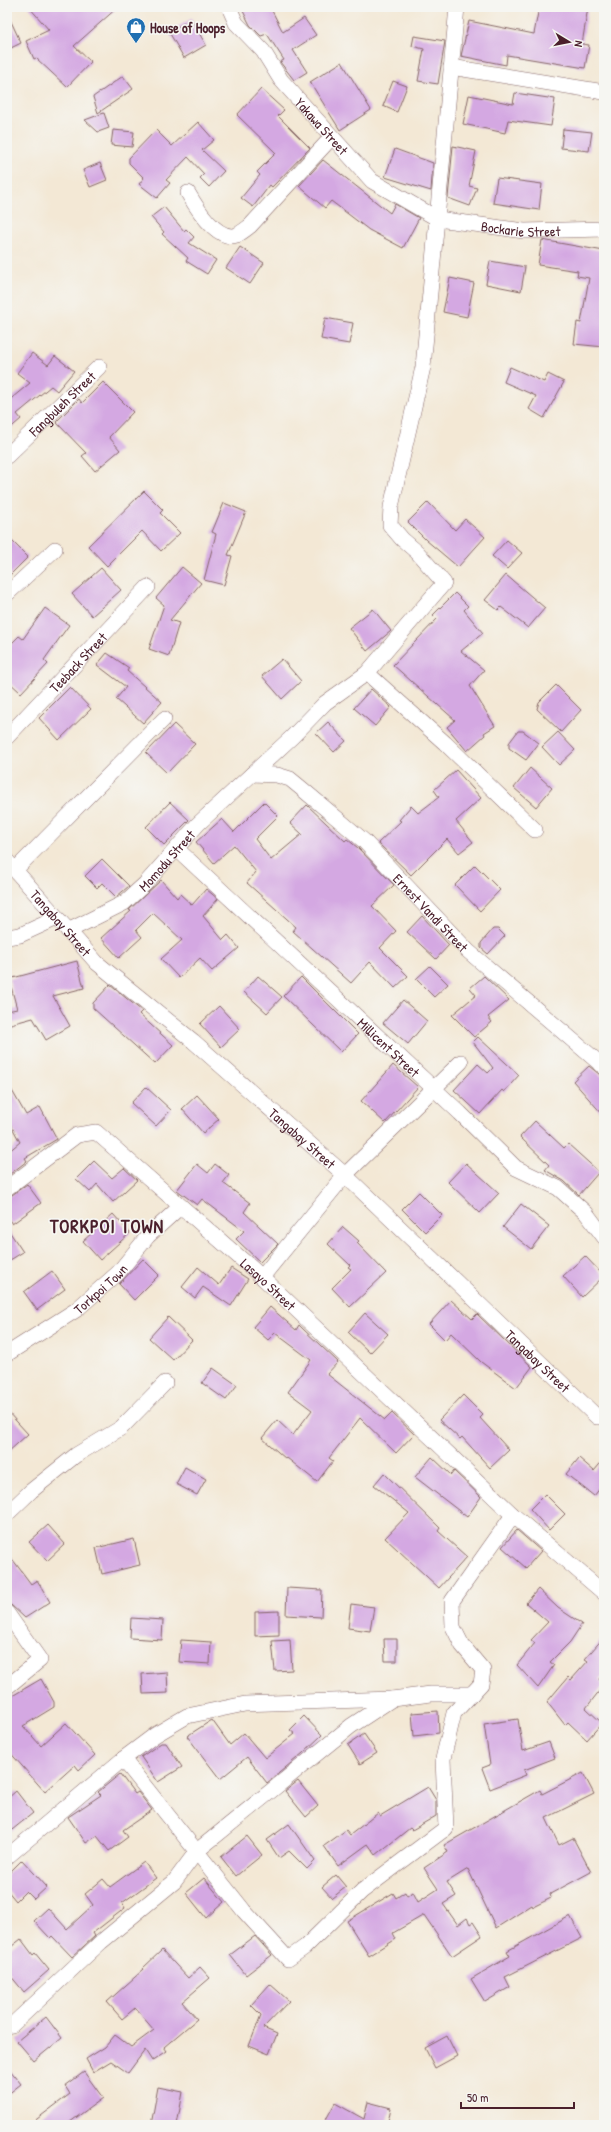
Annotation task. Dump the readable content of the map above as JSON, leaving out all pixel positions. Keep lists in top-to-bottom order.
{
  "streets": {
    "street": [
      "Yakawa Street",
      "Bockarie Street",
      "Fangbuleh Street",
      "Teeback Street",
      "Momodu Street",
      "Ernest Vandi Street",
      "Tangabay Street",
      "Millicent Street",
      "Lasayo Street",
      "Torkpoi Town"
    ]
  },
  "crossings": [
    ["Yakawa Street", "Bockarie Street"],
    ["Yakawa Street", "Momodu Street"],
    ["Bockarie Street", "Momodu Street"],
    ["Momodu Street", "Ernest Vandi Street"],
    ["Momodu Street", "Tangabay Street"],
    ["Momodu Street", "Millicent Street"],
    ["Lasayo Street", "Torkpoi Town"]
  ],
  "districts": ["TORKPOI TOWN"],
  "places": {
    "shop": ["House of Hoops"]
  },
  "scale_bar": "50 m",
  "north": "right"
}
